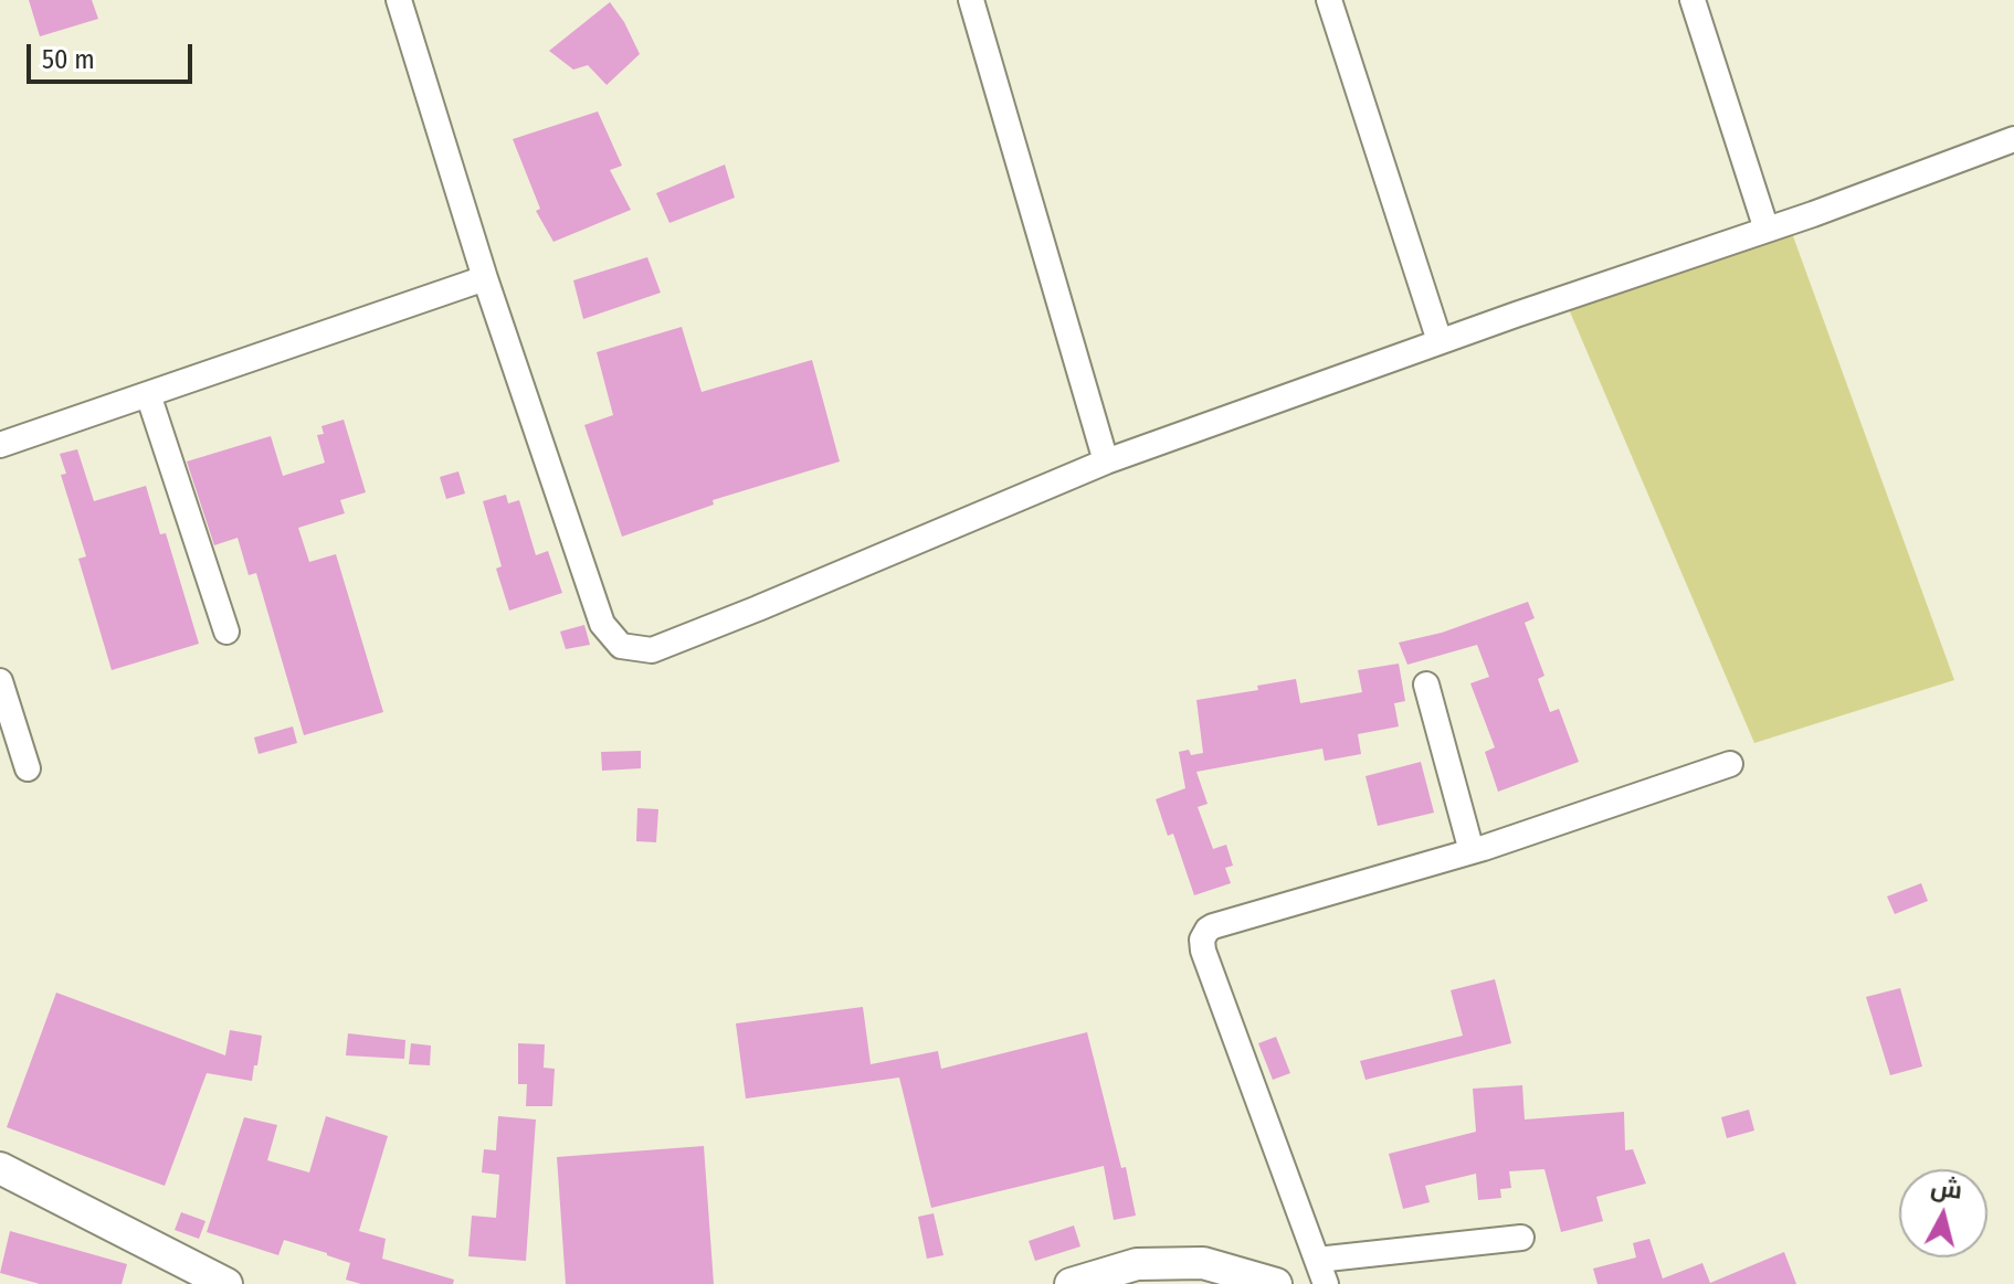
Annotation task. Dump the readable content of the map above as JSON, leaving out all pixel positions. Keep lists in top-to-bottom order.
{
  "scale_bar": "50 m",
  "north": "top"
}
